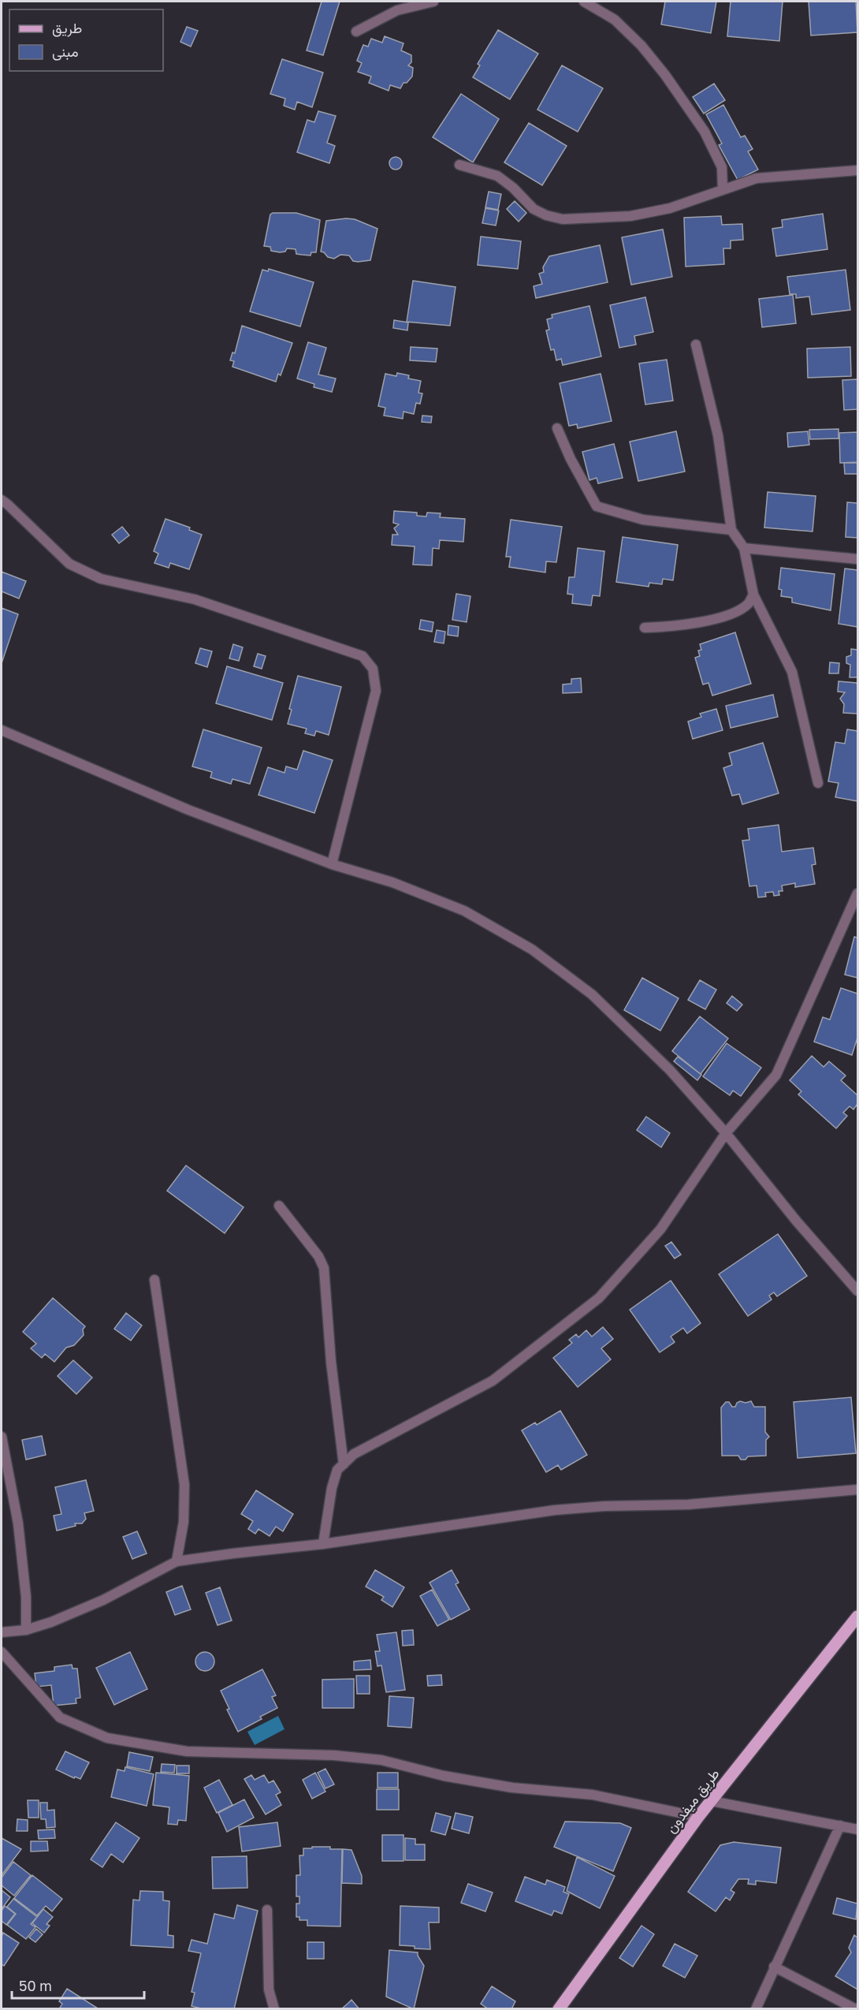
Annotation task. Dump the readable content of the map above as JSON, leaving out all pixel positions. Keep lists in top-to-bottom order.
{
  "streets": {
    "main road": ["طريق ميفدون"]
  },
  "legend": ["طريق", "مبنى"],
  "scale_bar": "50 m"
}
